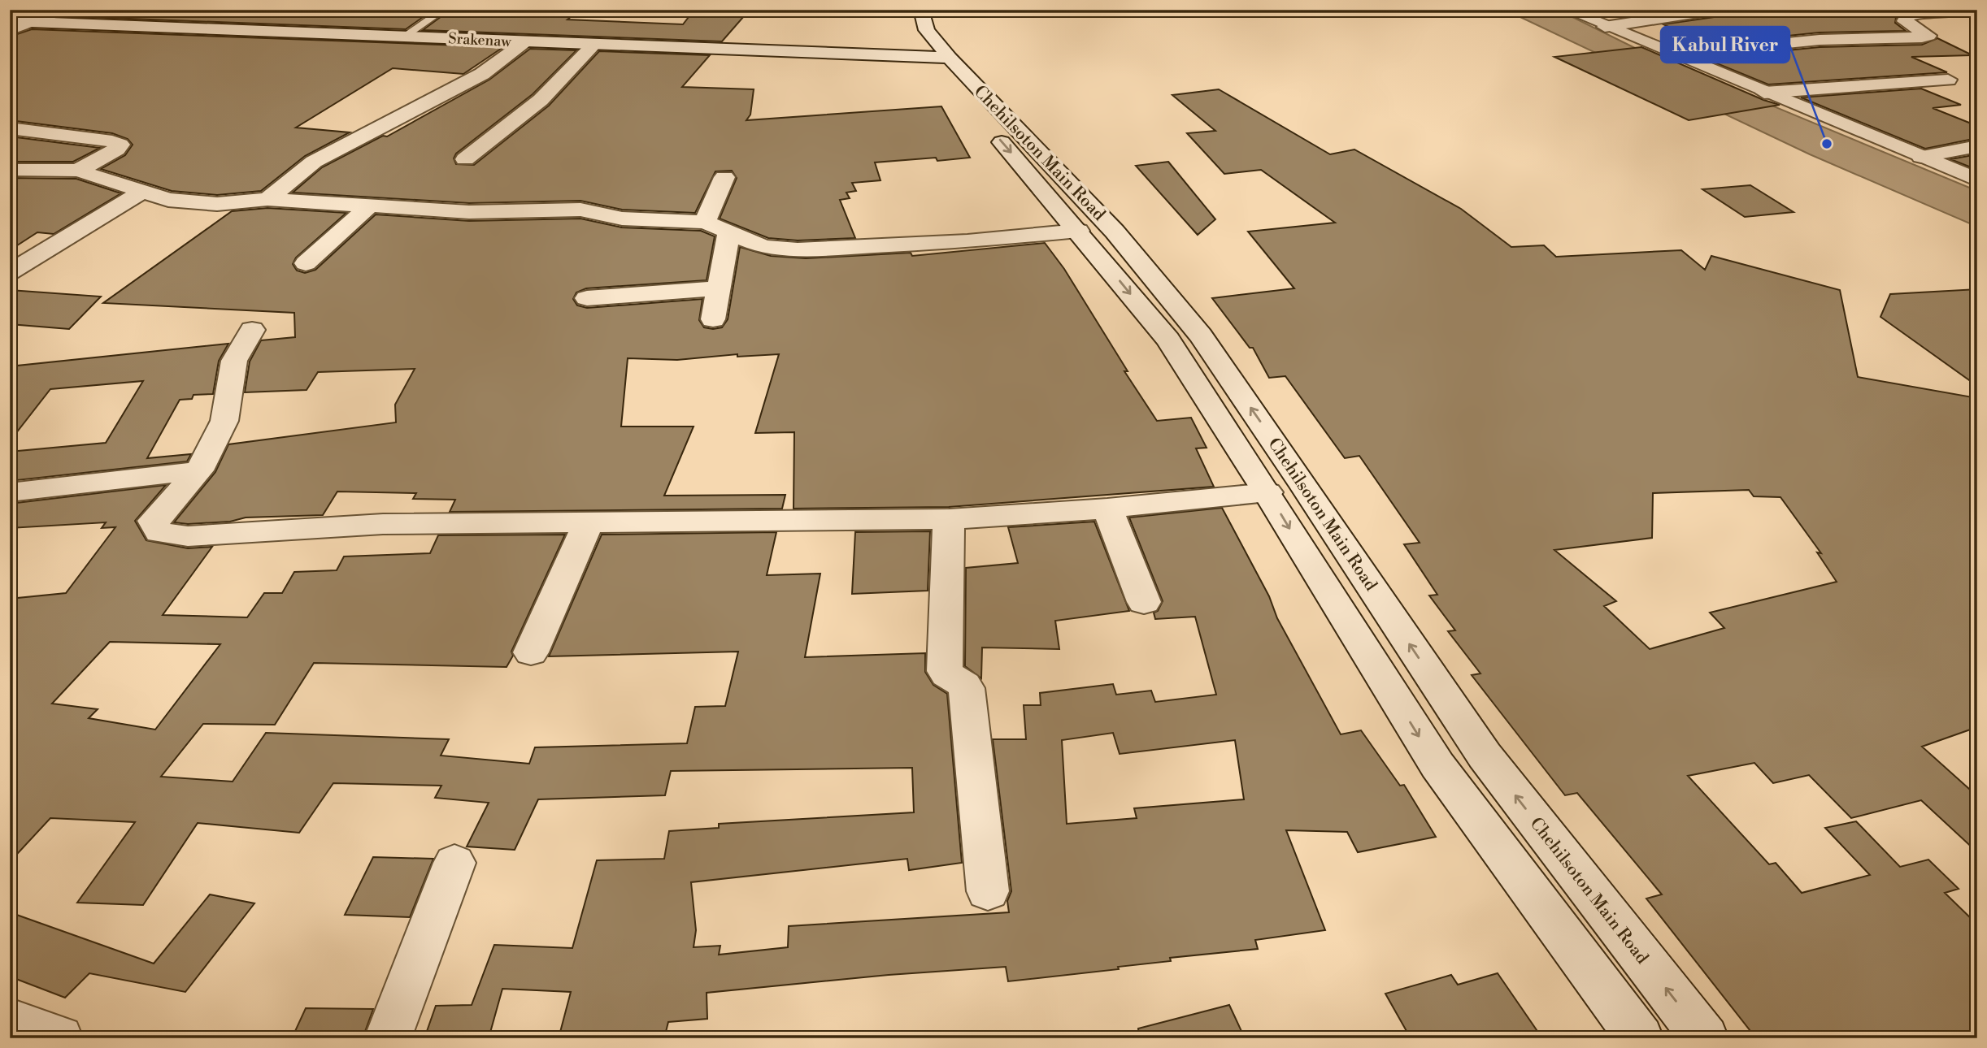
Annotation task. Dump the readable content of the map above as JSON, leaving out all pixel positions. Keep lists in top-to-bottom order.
{
  "streets": {
    "street": ["Srakenaw", "Chehilsoton Main Road"]
  },
  "crossings": [
    ["Srakenaw", "Chehilsoton Main Road"]
  ],
  "places": ["Kabul River"]
}
